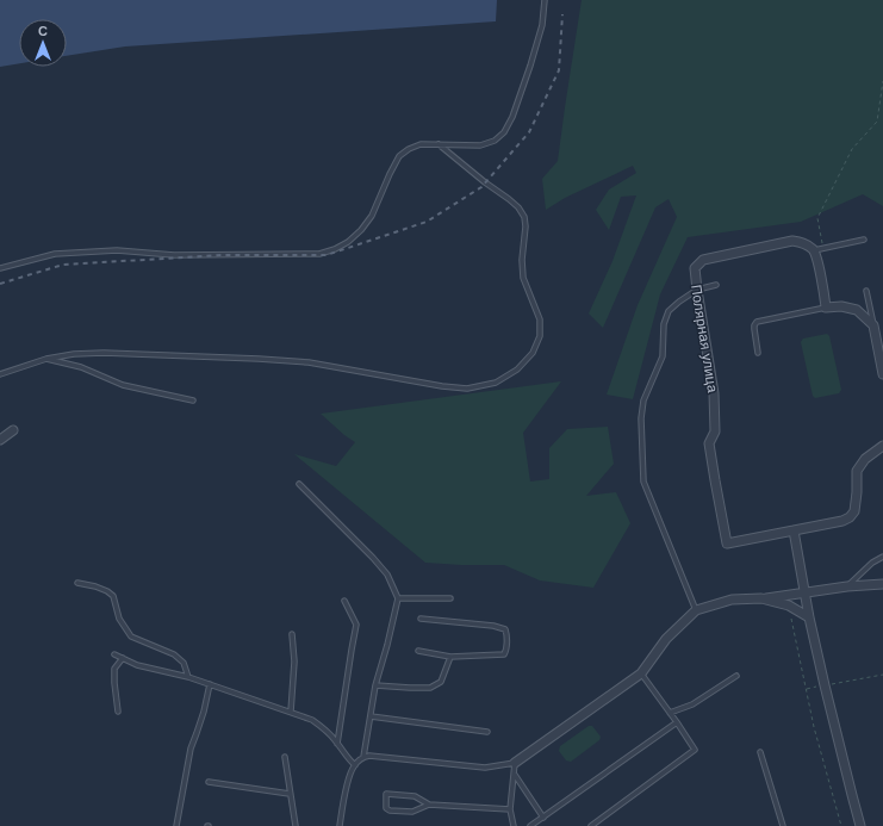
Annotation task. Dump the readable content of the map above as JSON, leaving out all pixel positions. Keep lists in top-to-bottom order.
{
  "streets": {
    "street": ["Полярная улица"]
  },
  "north": "top"
}
